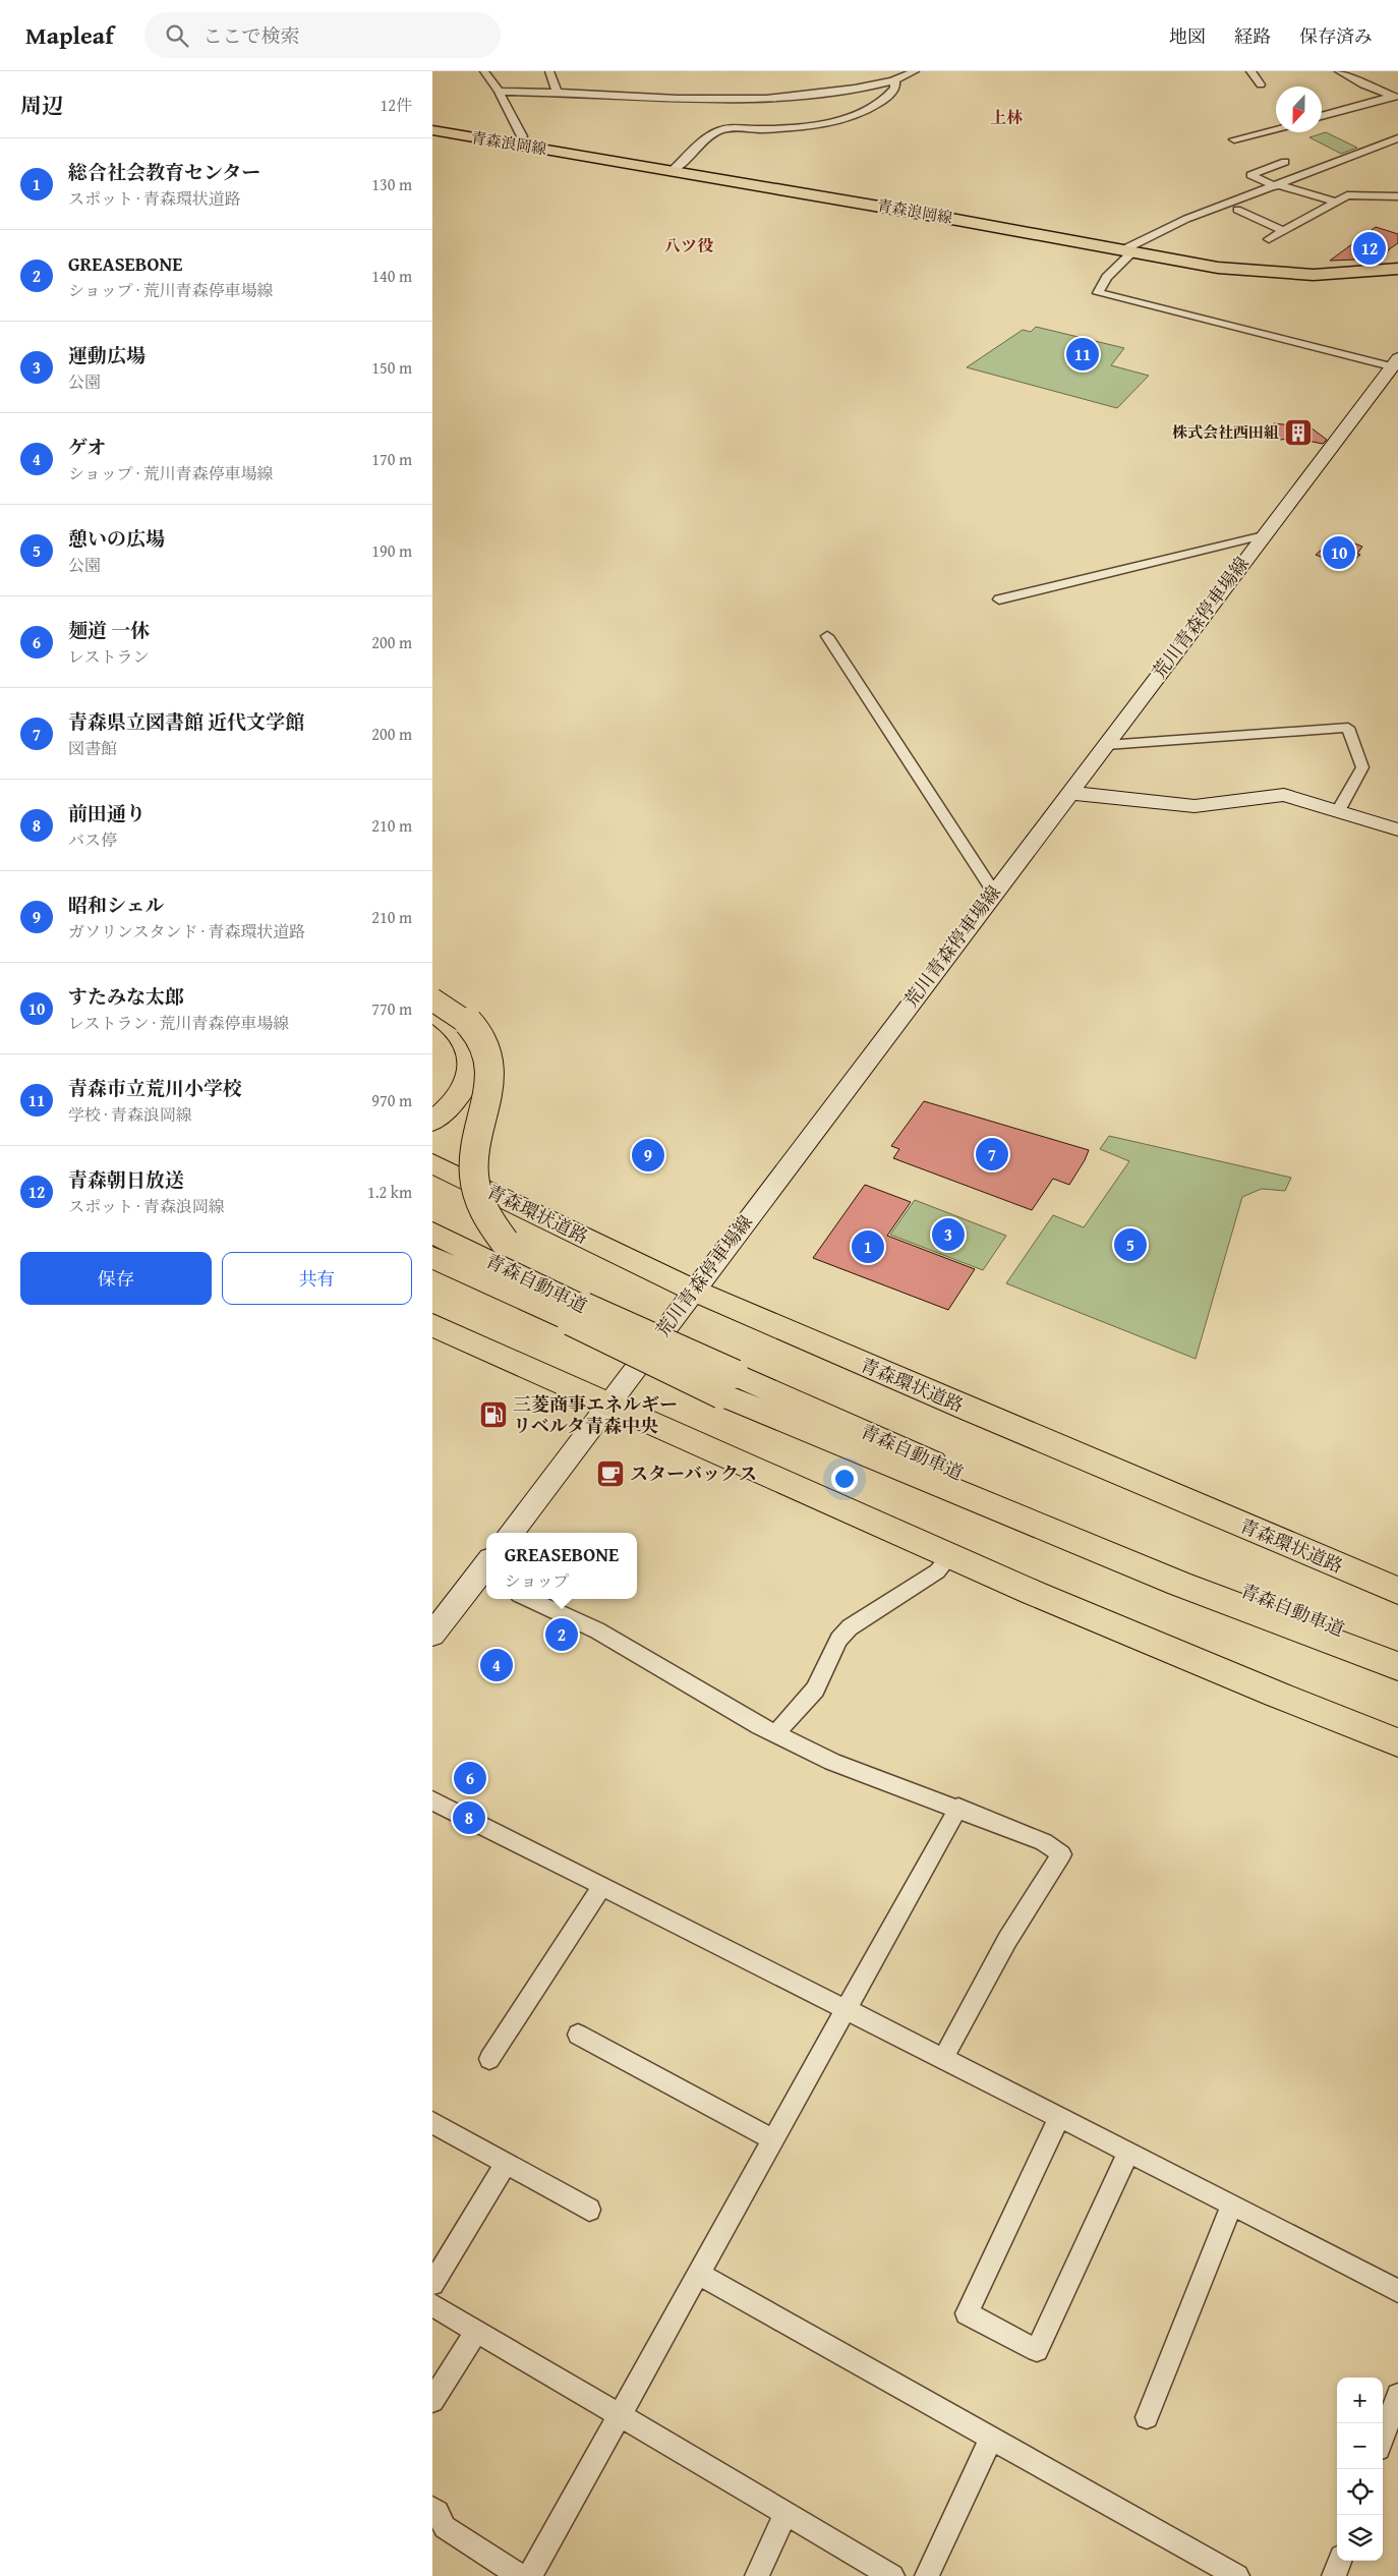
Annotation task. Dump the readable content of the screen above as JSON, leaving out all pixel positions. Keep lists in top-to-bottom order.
{
  "streets": {
    "highway": ["青森環状道路", "青森自動車道"],
    "main road": ["青森浪岡線", "荒川青森停車場線"]
  },
  "crossings": [
    ["荒川青森停車場線", "青森環状道路"]
  ],
  "districts": ["上林", "八ツ役"],
  "places": {
    "building": ["株式会社西田組"],
    "fuel station": ["三菱商事エネルギー リベルタ青森中央"],
    "cafe": ["スターバックス"]
  },
  "north": "bottom",
  "page": {
    "header": "Mapleaf",
    "search": "ここで検索",
    "nav": ["地図", "経路", "保存済み"],
    "heading": ["周辺", "12件"],
    "list": [
      {
        "mark": "1",
        "name": "総合社会教育センター",
        "note": "スポット · 青森環状道路",
        "value": "130 m"
      },
      {
        "mark": "2",
        "name": "GREASEBONE",
        "note": "ショップ · 荒川青森停車場線",
        "value": "140 m"
      },
      {
        "mark": "3",
        "name": "運動広場",
        "note": "公園",
        "value": "150 m"
      },
      {
        "mark": "4",
        "name": "ゲオ",
        "note": "ショップ · 荒川青森停車場線",
        "value": "170 m"
      },
      {
        "mark": "5",
        "name": "憩いの広場",
        "note": "公園",
        "value": "190 m"
      },
      {
        "mark": "6",
        "name": "麺道 一休",
        "note": "レストラン",
        "value": "200 m"
      },
      {
        "mark": "7",
        "name": "青森県立図書館 近代文学館",
        "note": "図書館",
        "value": "200 m"
      },
      {
        "mark": "8",
        "name": "前田通り",
        "note": "バス停",
        "value": "210 m"
      },
      {
        "mark": "9",
        "name": "昭和シェル",
        "note": "ガソリンスタンド · 青森環状道路",
        "value": "210 m"
      },
      {
        "mark": "10",
        "name": "すたみな太郎",
        "note": "レストラン · 荒川青森停車場線",
        "value": "770 m"
      },
      {
        "mark": "11",
        "name": "青森市立荒川小学校",
        "note": "学校 · 青森浪岡線",
        "value": "970 m"
      },
      {
        "mark": "12",
        "name": "青森朝日放送",
        "note": "スポット · 青森浪岡線",
        "value": "1.2 km"
      }
    ],
    "pins": [
      "12",
      "11",
      "10",
      "7",
      "9",
      "3",
      "5",
      "1",
      "2",
      "4",
      "6",
      "8"
    ],
    "buttons": ["保存", "共有"],
    "popup": ["GREASEBONE", "ショップ"],
    "map_buttons": ["+", "−"]
  }
}
